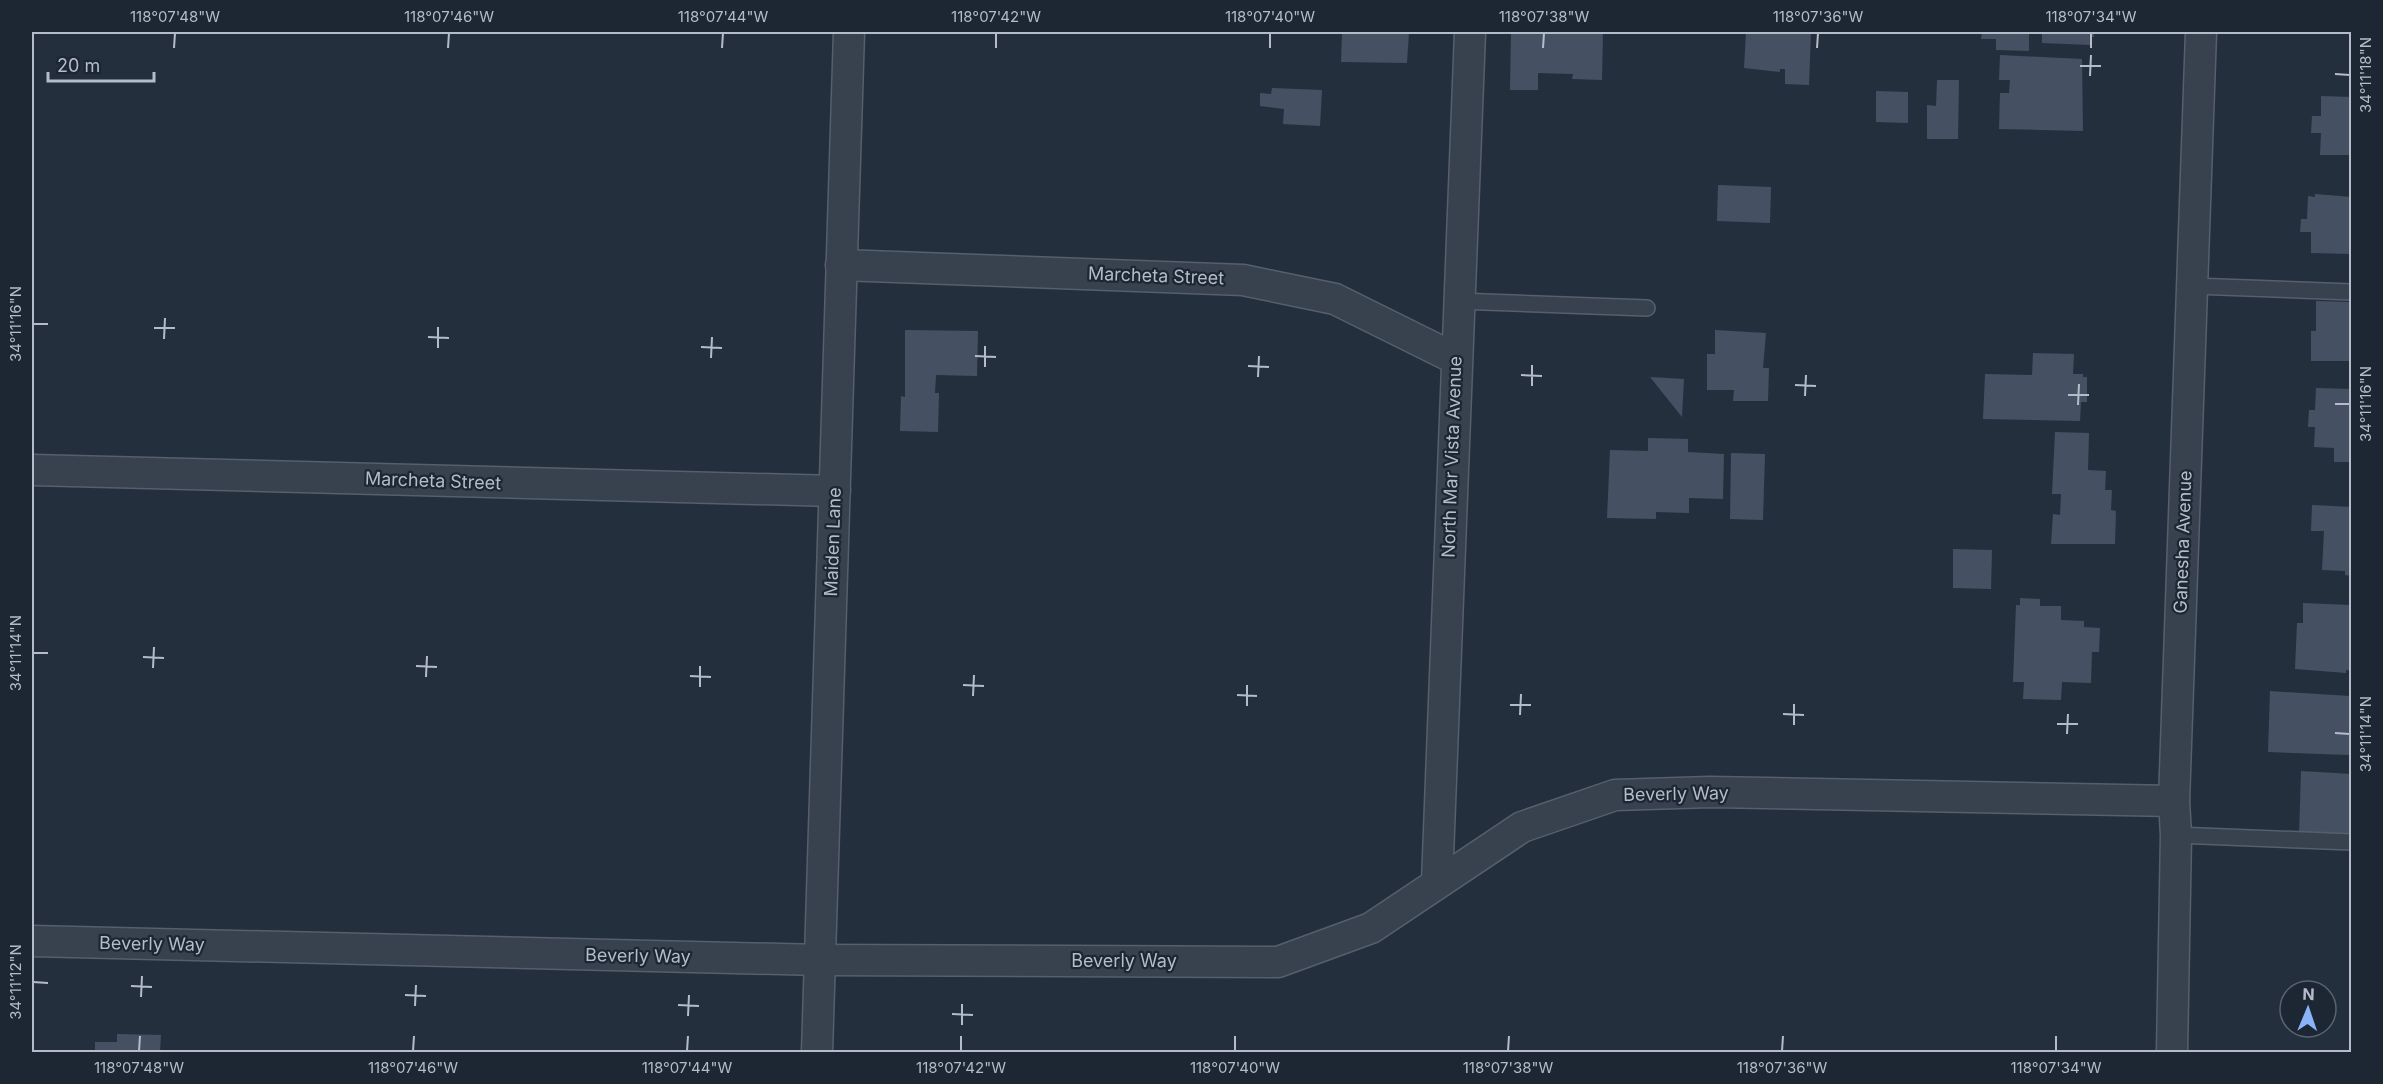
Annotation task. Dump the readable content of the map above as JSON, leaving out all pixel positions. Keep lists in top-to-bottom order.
{
  "streets": {
    "street": [
      "Marcheta Street",
      "North Mar Vista Avenue",
      "Maiden Lane",
      "Ganesha Avenue",
      "Beverly Way"
    ]
  },
  "crossings": [
    ["Marcheta Street", "North Mar Vista Avenue"],
    ["Marcheta Street", "Maiden Lane"],
    ["North Mar Vista Avenue", "Beverly Way"],
    ["Maiden Lane", "Beverly Way"],
    ["Ganesha Avenue", "Beverly Way"]
  ],
  "scale_bar": "20 m",
  "north": "top",
  "coordinates": [
    "118°07'48\"W",
    "118°07'46\"W",
    "118°07'44\"W",
    "118°07'42\"W",
    "118°07'40\"W",
    "118°07'38\"W",
    "118°07'36\"W",
    "118°07'34\"W",
    "34°11'18\"N",
    "34°11'16\"N",
    "34°11'14\"N",
    "34°11'12\"N"
  ]
}
